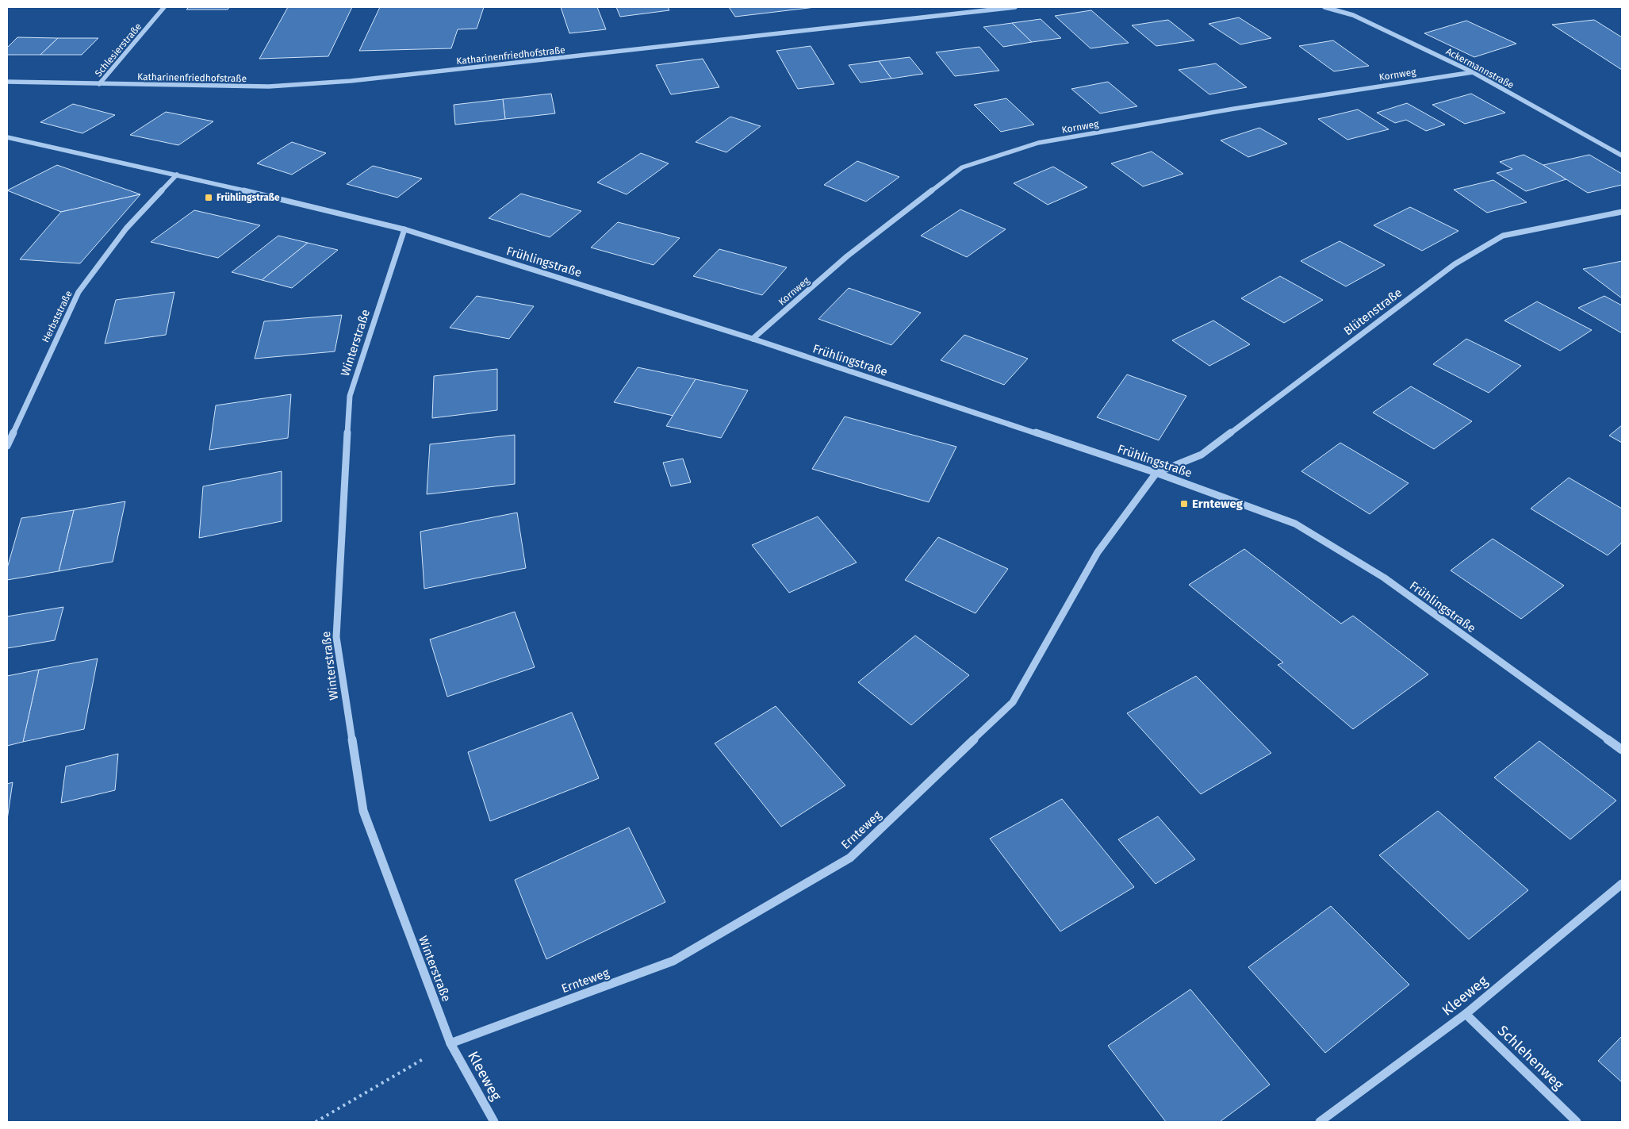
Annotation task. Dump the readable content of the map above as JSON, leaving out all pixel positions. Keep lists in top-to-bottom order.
{
  "streets": {
    "street": [
      "Schlesierstraße",
      "Katharinenfriedhofstraße",
      "Ackermannstraße",
      "Kornweg",
      "Frühlingstraße",
      "Blütenstraße",
      "Herbststraße",
      "Winterstraße",
      "Ernteweg",
      "Kleeweg",
      "Schlehenweg"
    ]
  },
  "crossings": [
    ["Schlesierstraße", "Katharinenfriedhofstraße"],
    ["Ackermannstraße", "Kornweg"],
    ["Kornweg", "Frühlingstraße"],
    ["Frühlingstraße", "Blütenstraße"],
    ["Frühlingstraße", "Herbststraße"],
    ["Frühlingstraße", "Winterstraße"],
    ["Frühlingstraße", "Ernteweg"],
    ["Blütenstraße", "Ernteweg"],
    ["Winterstraße", "Ernteweg"],
    ["Winterstraße", "Kleeweg"],
    ["Ernteweg", "Kleeweg"],
    ["Kleeweg", "Schlehenweg"]
  ],
  "places": {
    "transit": ["Frühlingstraße", "Ernteweg"]
  }
}
